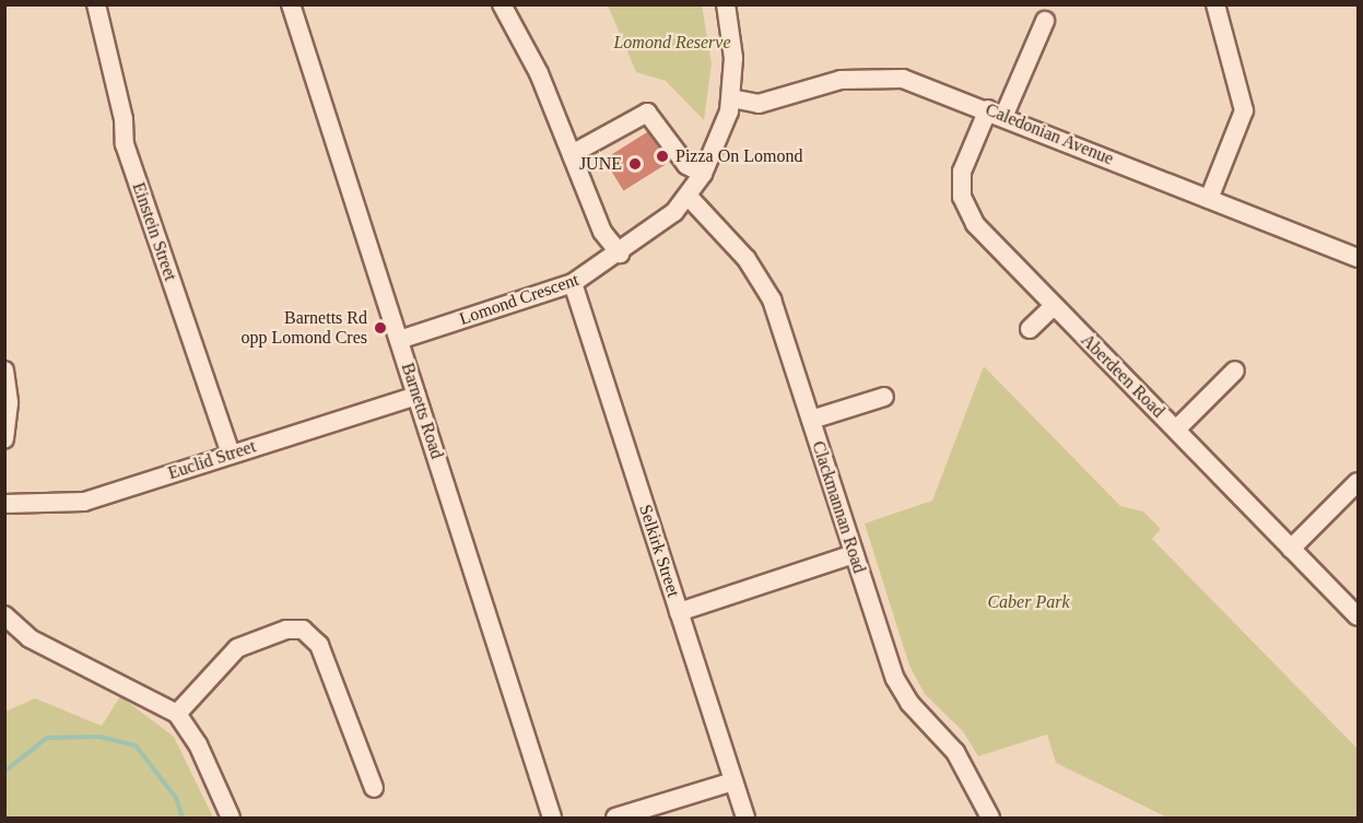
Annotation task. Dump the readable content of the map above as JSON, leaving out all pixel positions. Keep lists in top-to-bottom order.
{
  "streets": {
    "street": [
      "Caledonian Avenue",
      "Einstein Street",
      "Lomond Crescent",
      "Aberdeen Road",
      "Barnetts Road",
      "Euclid Street",
      "Clackmannan Road",
      "Selkirk Street"
    ]
  },
  "crossings": [
    ["Caledonian Avenue", "Lomond Crescent"],
    ["Caledonian Avenue", "Aberdeen Road"],
    ["Einstein Street", "Euclid Street"],
    ["Lomond Crescent", "Barnetts Road"],
    ["Lomond Crescent", "Clackmannan Road"],
    ["Lomond Crescent", "Selkirk Street"],
    ["Barnetts Road", "Euclid Street"]
  ],
  "parks": ["Lomond Reserve", "Caber Park"],
  "places": ["Pizza On Lomond", "JUNE", "Barnetts Rd opp Lomond Cres"]
}
